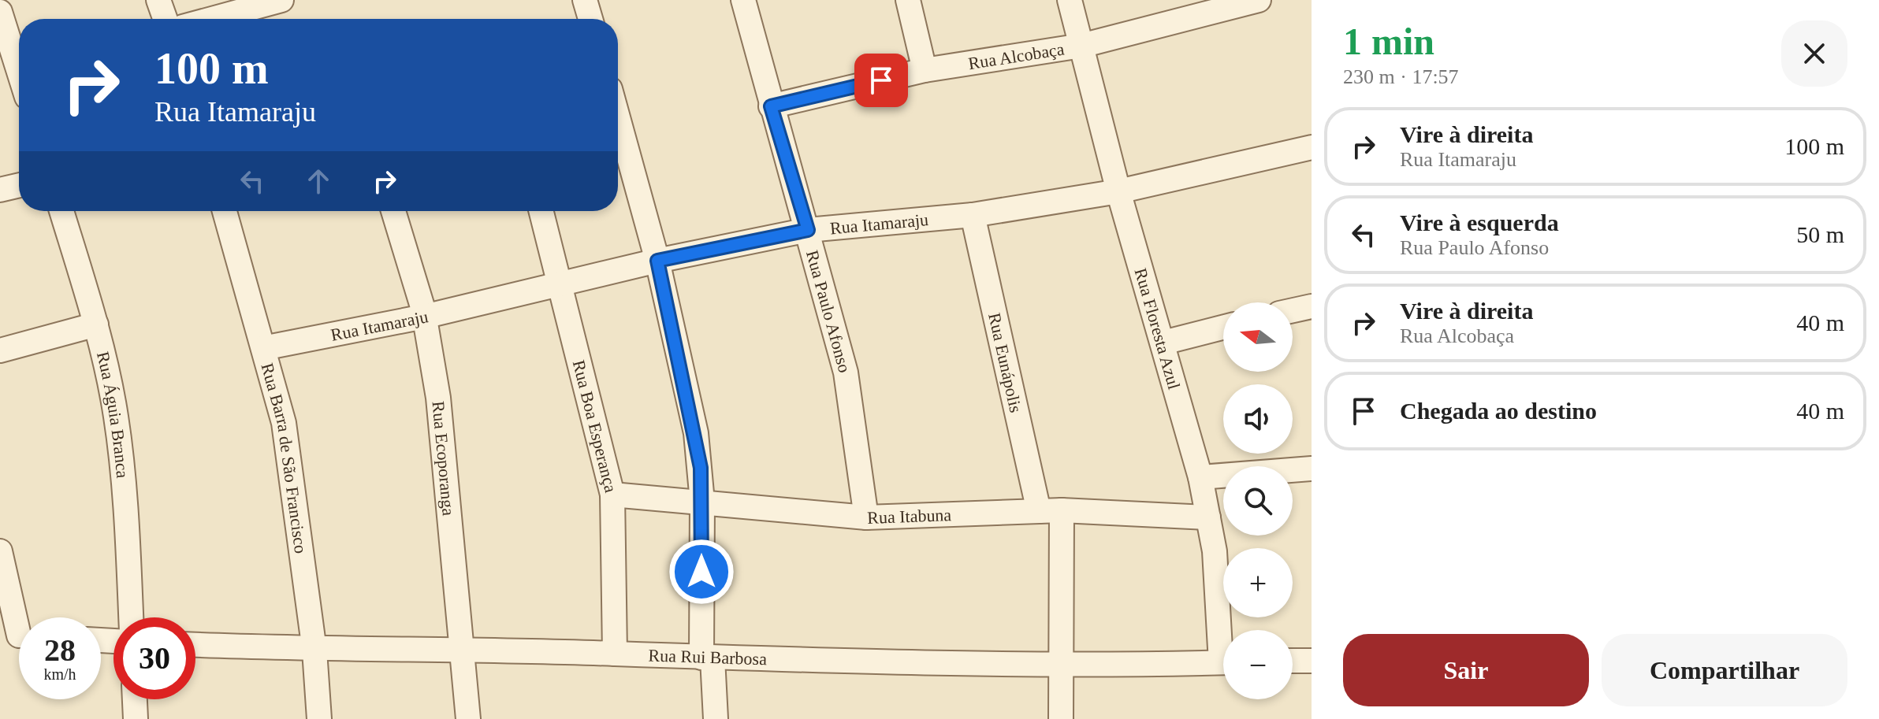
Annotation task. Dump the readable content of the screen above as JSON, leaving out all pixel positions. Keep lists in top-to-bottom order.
{
  "streets": {
    "street": [
      "Rua Alcobaça",
      "Rua Itamaraju",
      "Rua Paulo Afonso",
      "Rua Floresta Azul",
      "Rua Eunápolis",
      "Rua Águia Branca",
      "Rua Boa Esperança",
      "Rua Barra de São Francisco",
      "Rua Ecoporanga",
      "Rua Itabuna",
      "Rua Rui Barbosa"
    ]
  },
  "crossings": [
    ["Rua Alcobaça", "Rua Paulo Afonso"],
    ["Rua Alcobaça", "Rua Floresta Azul"],
    ["Rua Itamaraju", "Rua Paulo Afonso"],
    ["Rua Itamaraju", "Rua Floresta Azul"],
    ["Rua Itamaraju", "Rua Eunápolis"],
    ["Rua Itamaraju", "Rua Boa Esperança"],
    ["Rua Itamaraju", "Rua Barra de São Francisco"],
    ["Rua Itamaraju", "Rua Ecoporanga"],
    ["Rua Paulo Afonso", "Rua Itabuna"],
    ["Rua Floresta Azul", "Rua Itabuna"],
    ["Rua Eunápolis", "Rua Itabuna"],
    ["Rua Eunápolis", "Rua Rui Barbosa"],
    ["Rua Boa Esperança", "Rua Itabuna"],
    ["Rua Boa Esperança", "Rua Rui Barbosa"],
    ["Rua Barra de São Francisco", "Rua Rui Barbosa"],
    ["Rua Ecoporanga", "Rua Rui Barbosa"]
  ],
  "north": "left",
  "page": {
    "heading": ["1 min", "230 m · 17:57"],
    "turn": ["100 m", "Rua Itamaraju"],
    "list": [
      {
        "name": "Vire à direita",
        "note": "Rua Itamaraju",
        "value": "100 m"
      },
      {
        "name": "Vire à esquerda",
        "note": "Rua Paulo Afonso",
        "value": "50 m"
      },
      {
        "name": "Vire à direita",
        "note": "Rua Alcobaça",
        "value": "40 m"
      },
      {
        "name": "Chegada ao destino",
        "value": "40 m"
      }
    ],
    "map_buttons": ["+", "−"],
    "speed": "28 km/h",
    "limit": "30",
    "buttons": ["Sair", "Compartilhar"]
  }
}
